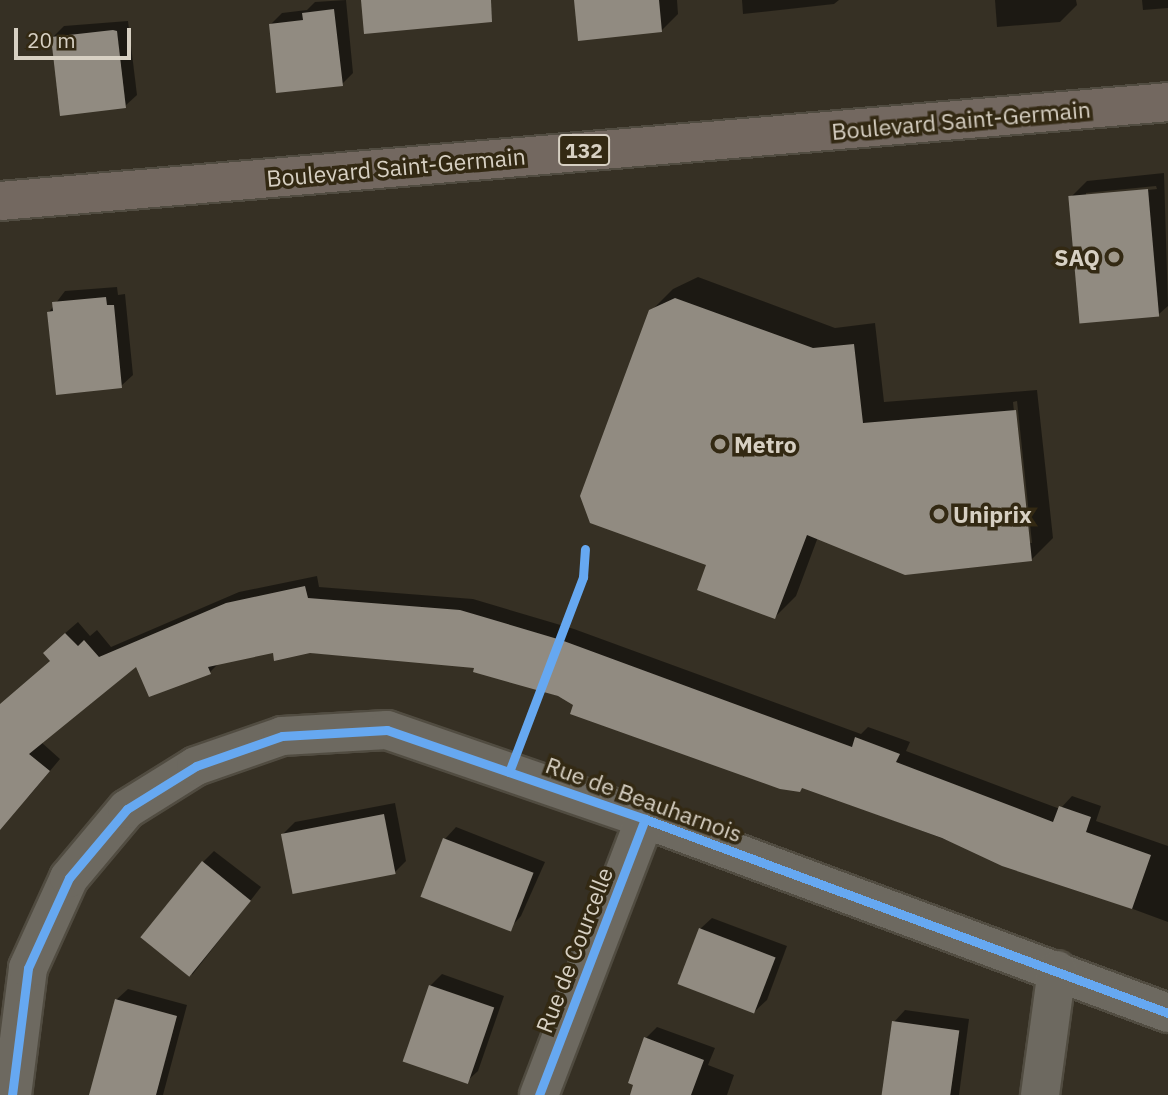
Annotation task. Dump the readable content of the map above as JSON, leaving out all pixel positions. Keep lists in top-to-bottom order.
{
  "streets": {
    "main road": ["Boulevard Saint-Germain", "132"],
    "street": ["Rue de Beauharnois", "Rue de Courcelle"]
  },
  "crossings": [
    ["Rue de Beauharnois", "Rue de Courcelle"]
  ],
  "places": ["SAQ", "Metro", "Uniprix"],
  "scale_bar": "20 m"
}
